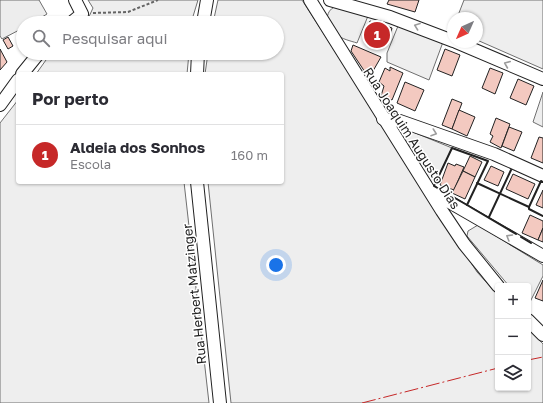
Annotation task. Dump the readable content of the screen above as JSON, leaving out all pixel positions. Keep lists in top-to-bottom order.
{
  "streets": {
    "street": ["Rua Joaquim Augusto Dias", "Rua Herbert Matzinger"]
  },
  "north": "bottom left",
  "page": {
    "search": "Pesquisar aqui",
    "pins": "1",
    "heading": "Por perto",
    "list": [
      {
        "mark": "1",
        "name": "Aldeia dos Sonhos",
        "note": "Escola",
        "value": "160 m"
      }
    ],
    "map_buttons": ["+", "−"]
  }
}
